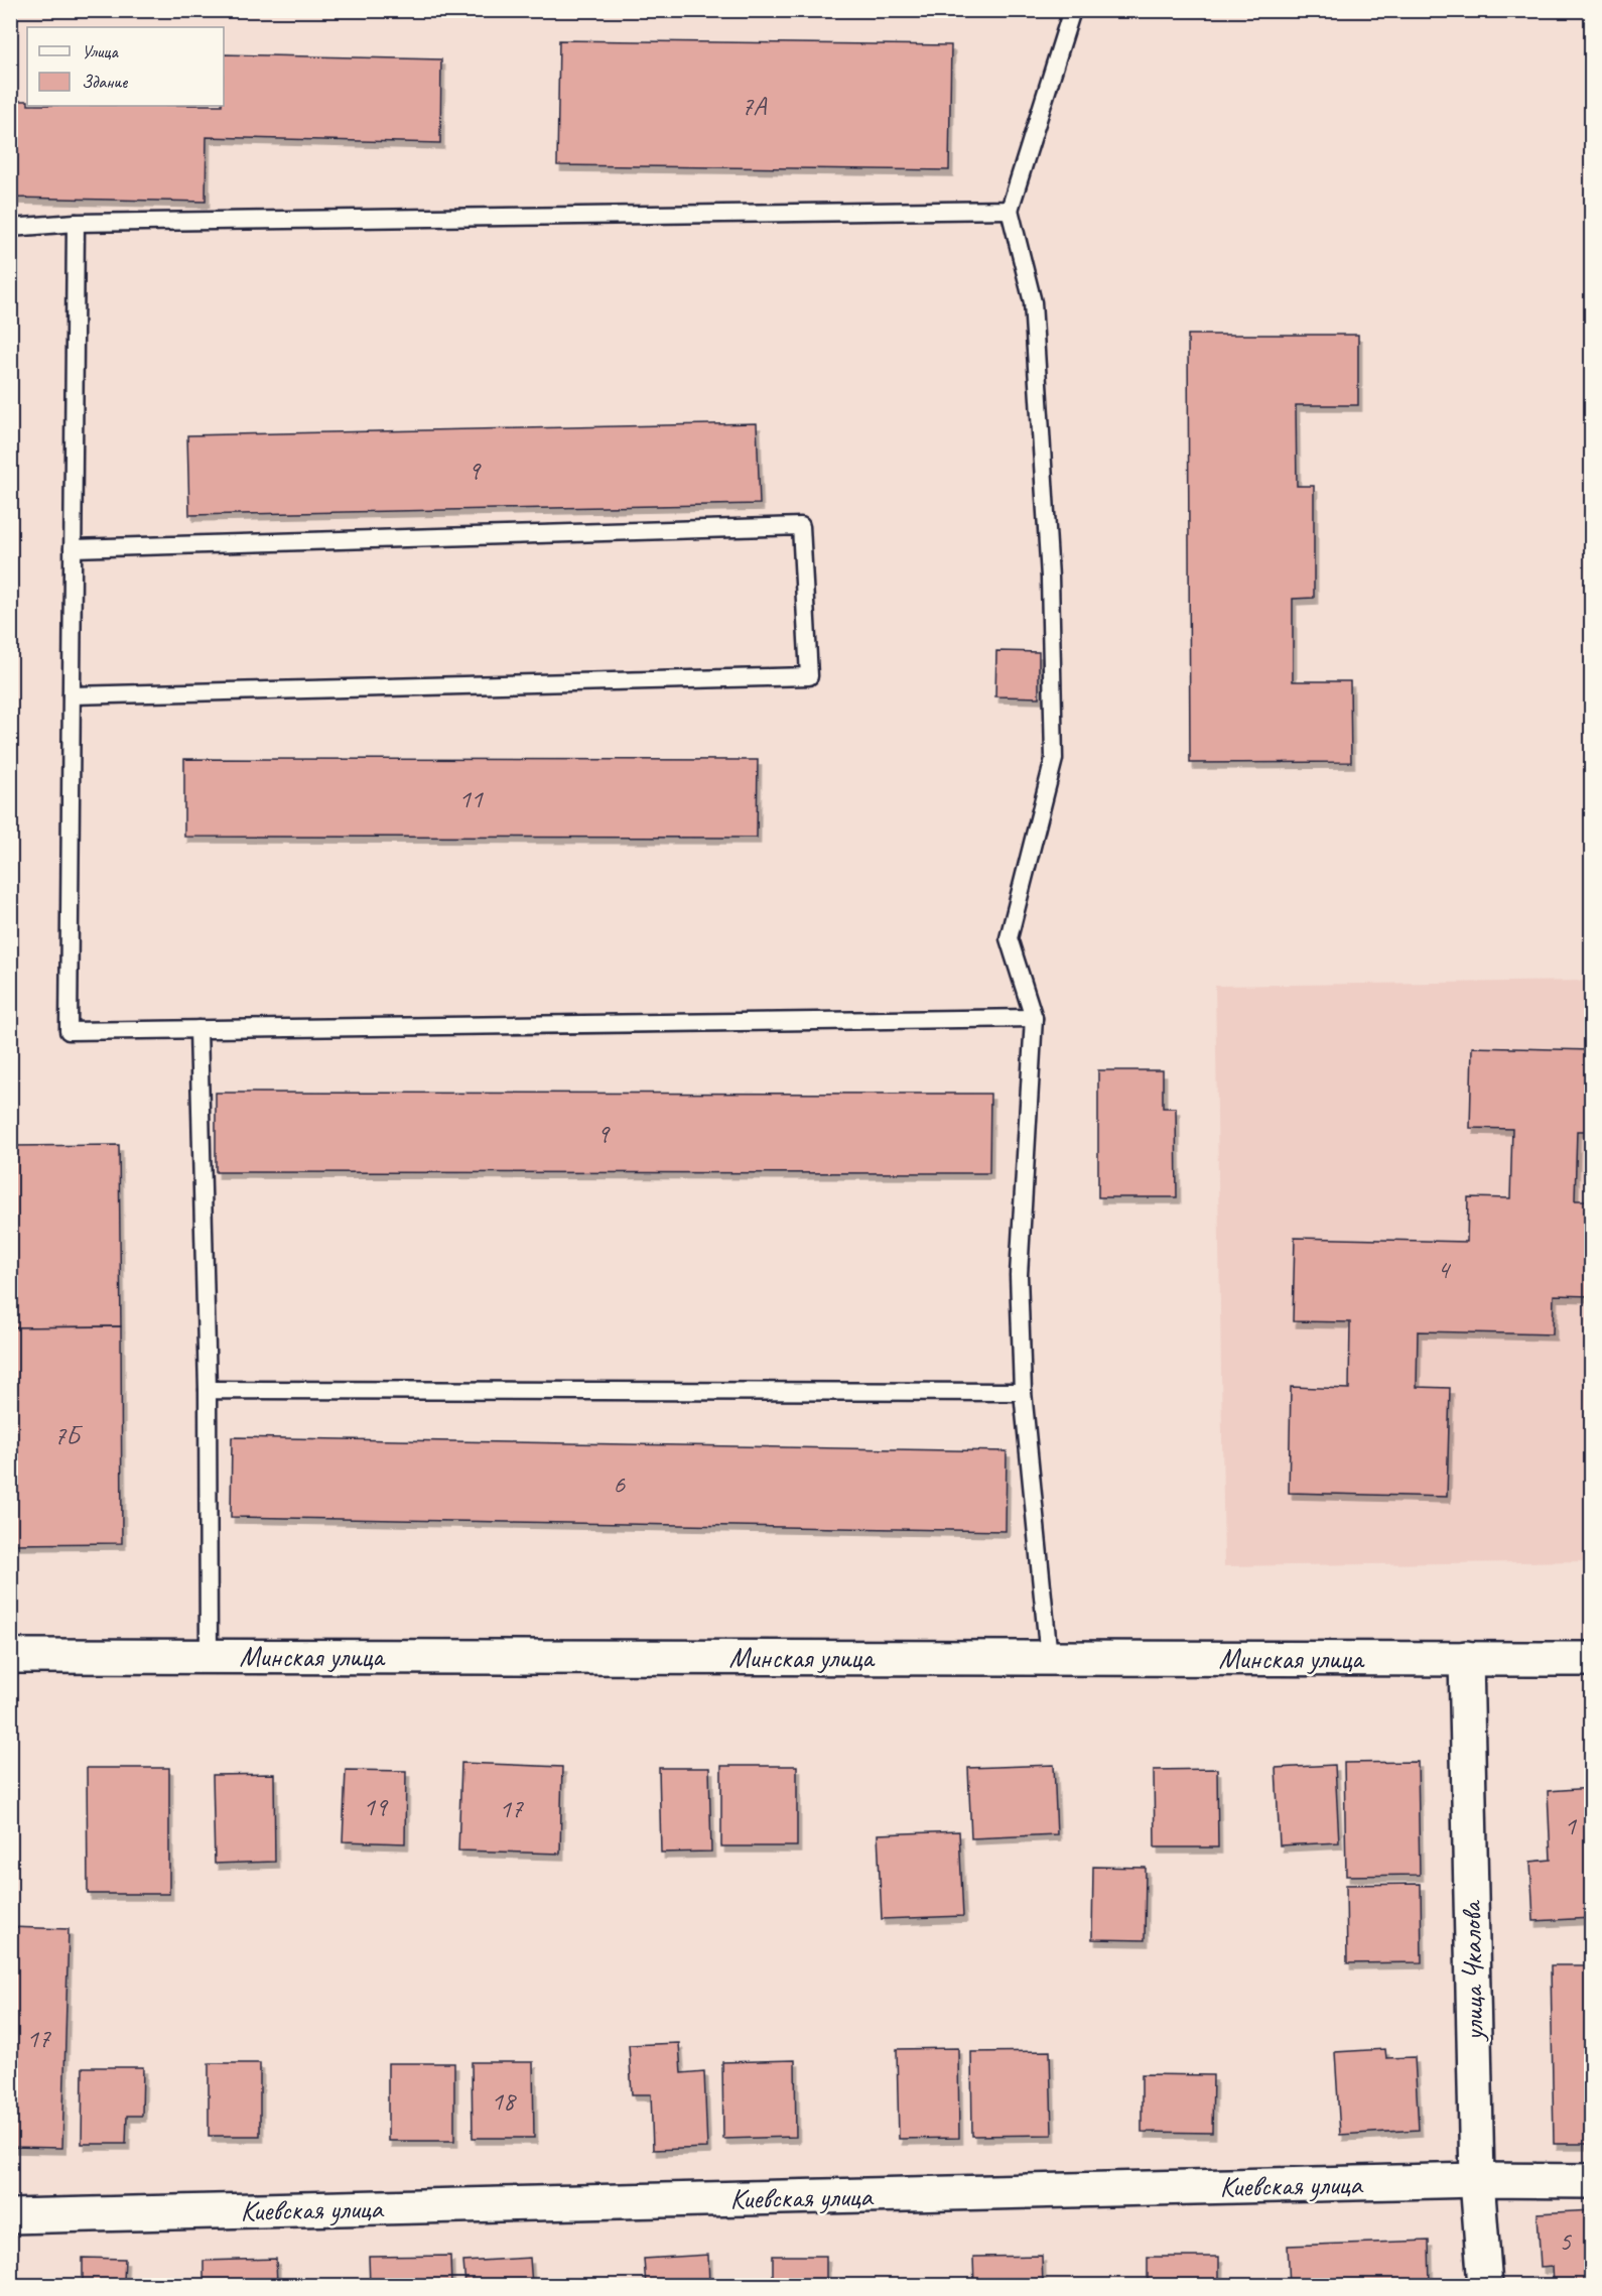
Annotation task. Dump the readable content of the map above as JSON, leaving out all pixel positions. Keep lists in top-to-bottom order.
{
  "streets": {
    "street": ["Минская улица", "улица Чкалова", "Киевская улица"]
  },
  "crossings": [
    ["Минская улица", "улица Чкалова"],
    ["улица Чкалова", "Киевская улица"]
  ],
  "house_numbers": [
    "7А",
    "9",
    "11",
    "9",
    "4",
    "7Б",
    "6",
    "19",
    "17",
    "1",
    "17",
    "18",
    "5"
  ],
  "legend": ["Улица", "Здание"]
}
